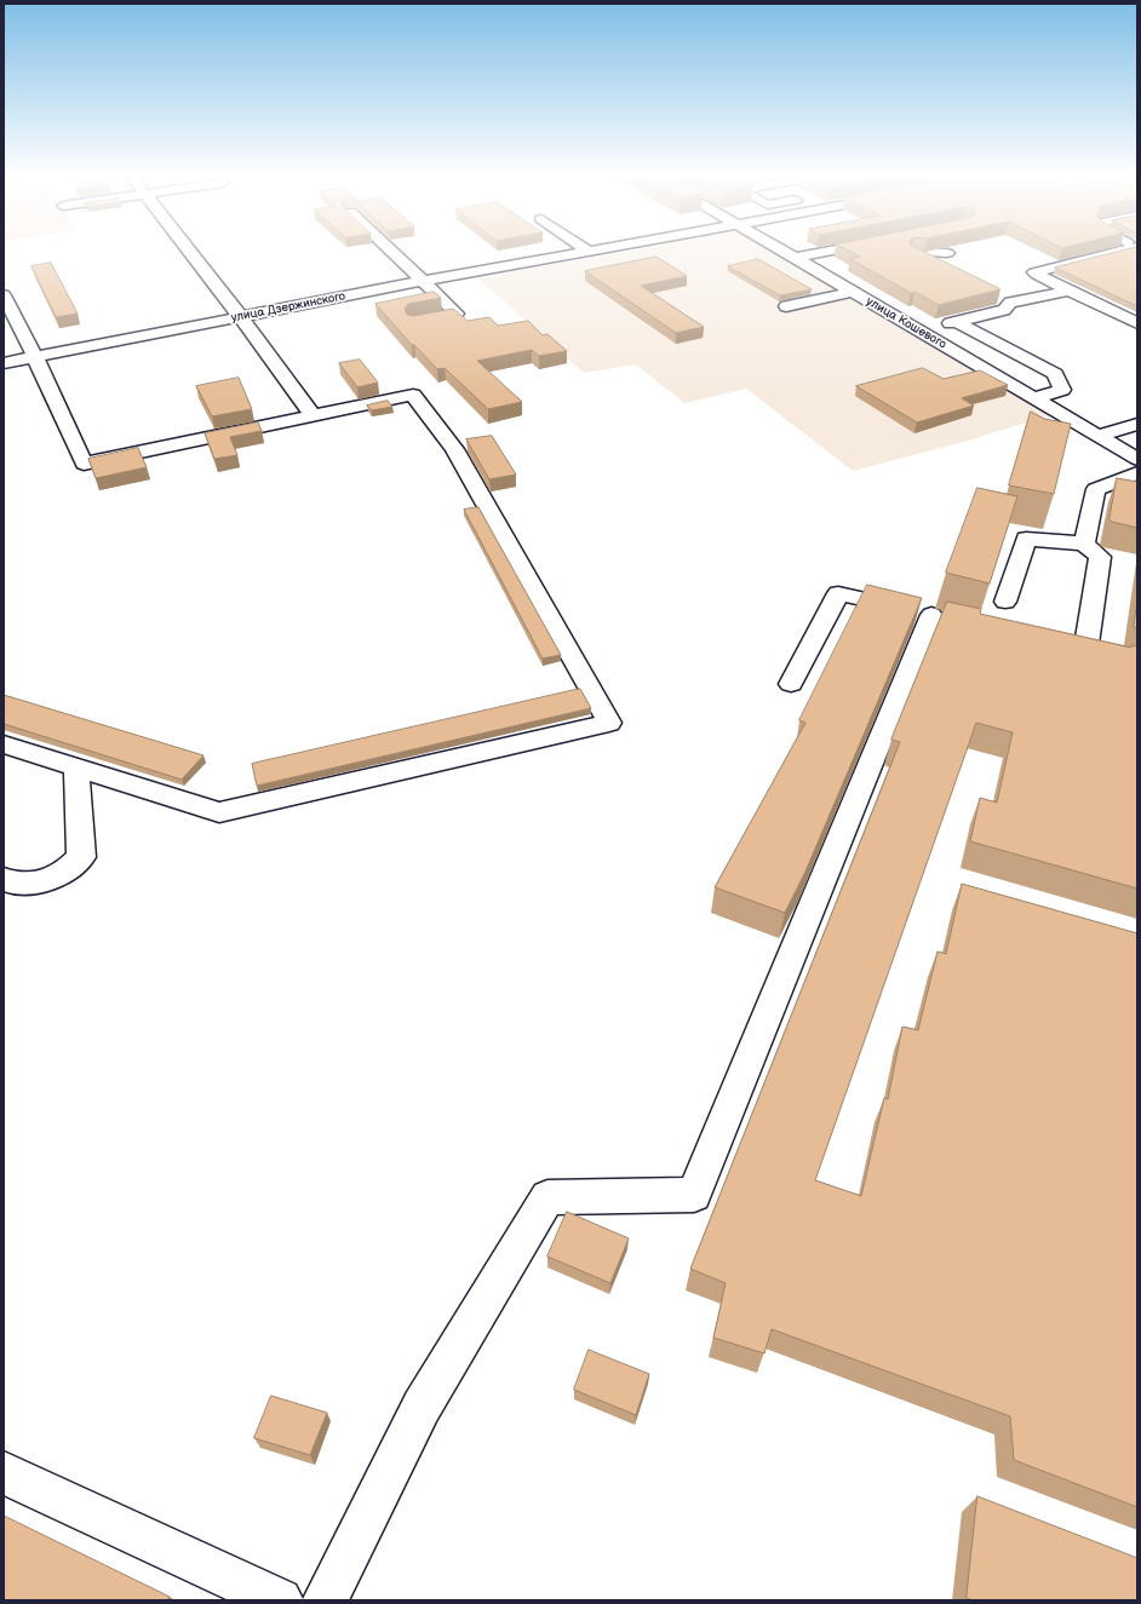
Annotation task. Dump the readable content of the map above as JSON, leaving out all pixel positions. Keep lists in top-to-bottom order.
{
  "streets": {
    "street": ["улица Дзержинского", "улица Кошевого"]
  }
}
